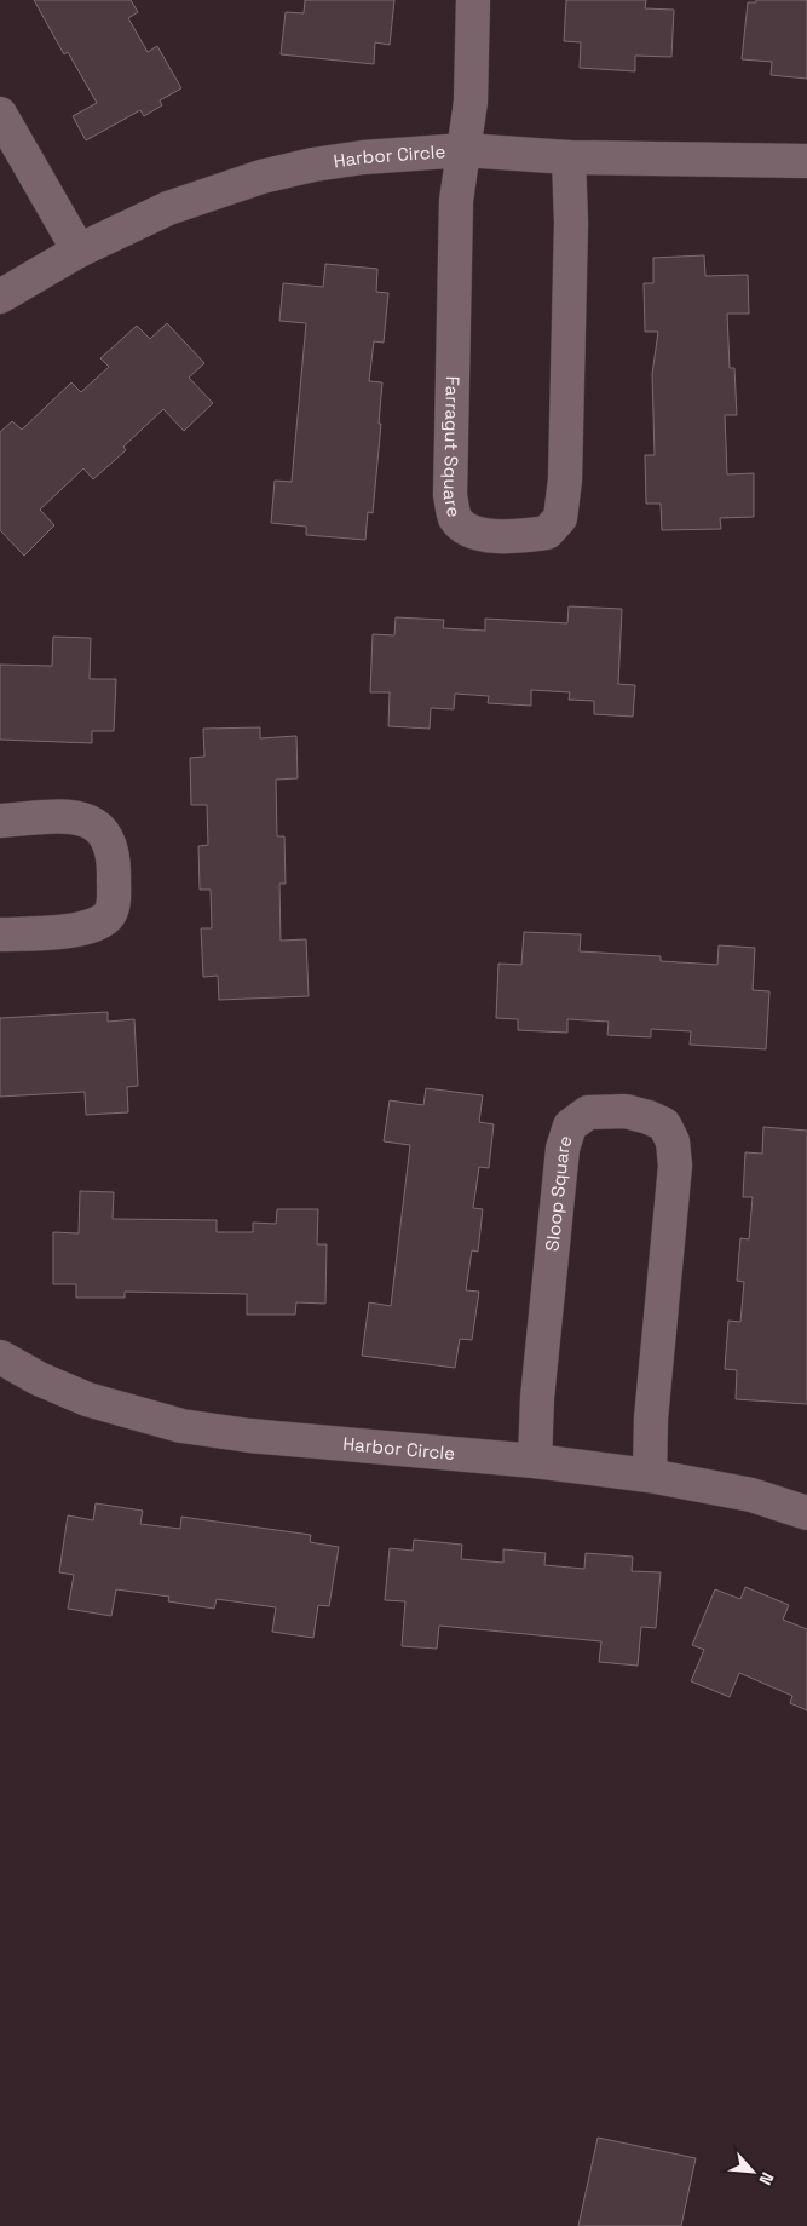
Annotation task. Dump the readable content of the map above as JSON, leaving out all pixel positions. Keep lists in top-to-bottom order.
{
  "streets": {
    "street": ["Harbor Circle", "Farragut Square", "Sloop Square"]
  },
  "crossings": [
    ["Harbor Circle", "Farragut Square"],
    ["Harbor Circle", "Sloop Square"]
  ],
  "north": "bottom right"
}
